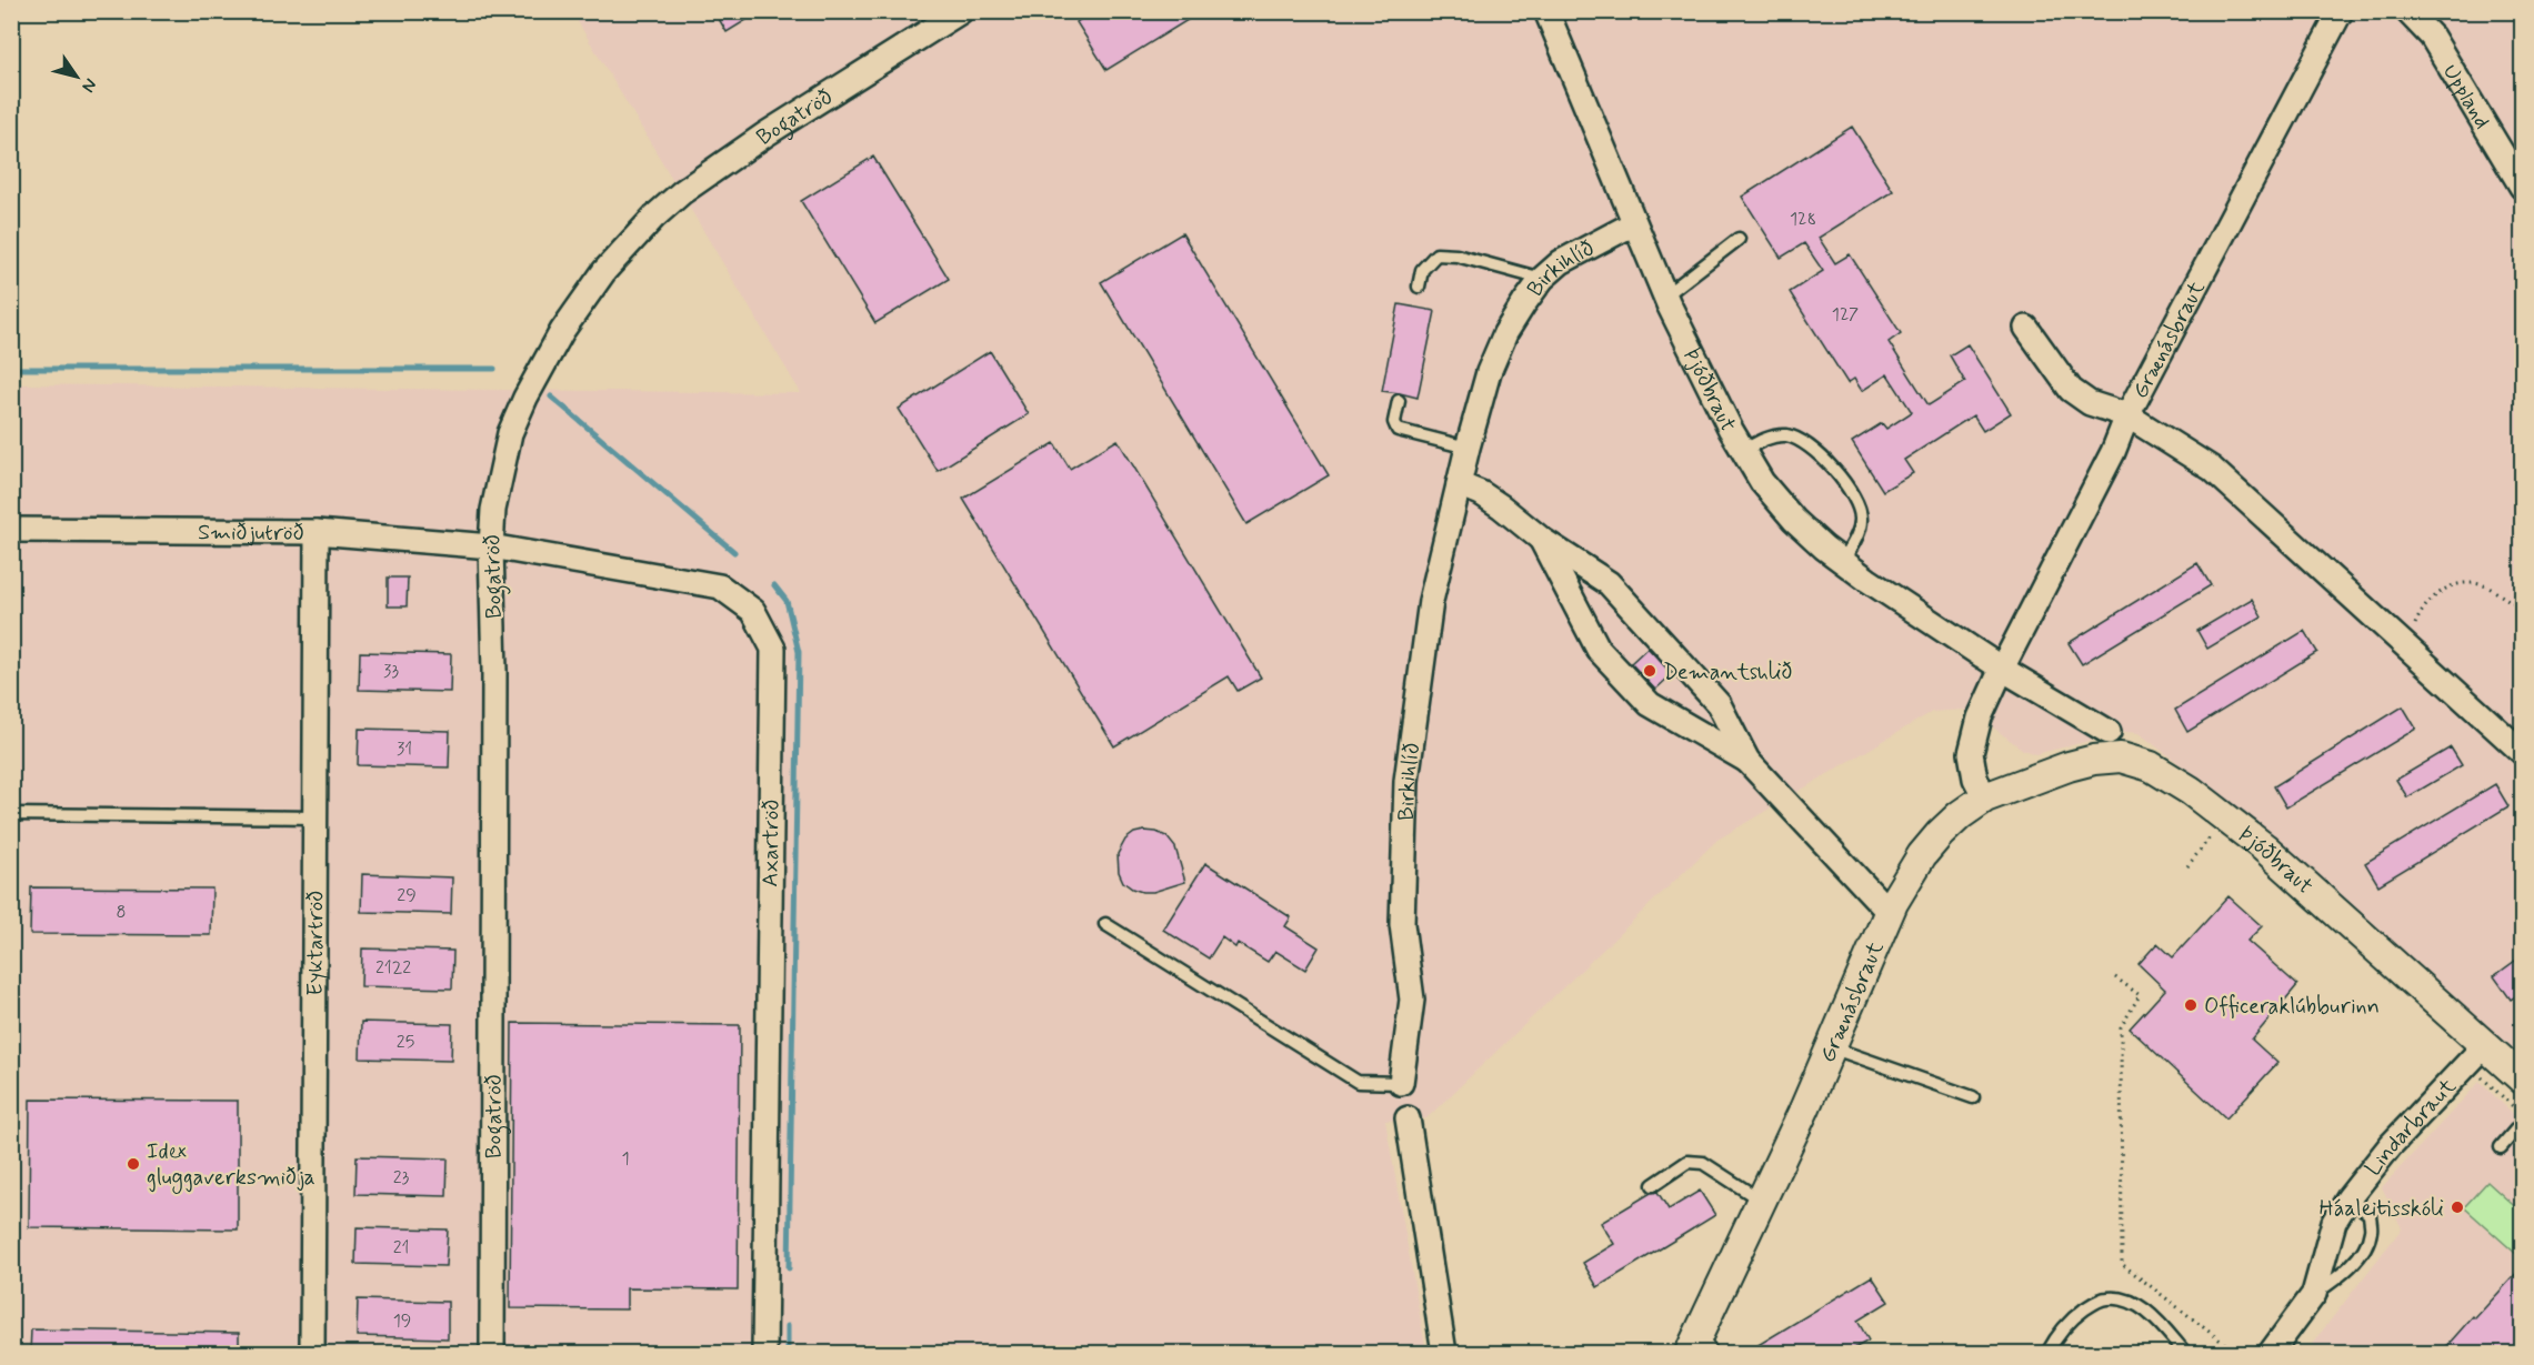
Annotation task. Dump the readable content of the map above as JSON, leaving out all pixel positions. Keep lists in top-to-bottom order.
{
  "streets": {
    "street": [
      "Uppland",
      "Bogatröð",
      "Birkihlíð",
      "Grænásbraut",
      "Þjóðbraut",
      "Smiðjutröð",
      "Axartröð",
      "Eyktartröð",
      "Lindarbraut"
    ]
  },
  "crossings": [
    ["Bogatröð", "Smiðjutröð"],
    ["Bogatröð", "Axartröð"],
    ["Birkihlíð", "Þjóðbraut"],
    ["Grænásbraut", "Þjóðbraut"],
    ["Þjóðbraut", "Lindarbraut"],
    ["Smiðjutröð", "Axartröð"],
    ["Smiðjutröð", "Eyktartröð"]
  ],
  "places": [
    "Demantshlið",
    "Officeraklúbburinn",
    "Idex gluggaverksmiðja",
    "Háaleitisskóli"
  ],
  "house_numbers": [
    "128",
    "127",
    "33",
    "31",
    "29",
    "8",
    "2122",
    "25",
    "1",
    "23",
    "21",
    "19"
  ],
  "north": "bottom right"
}
